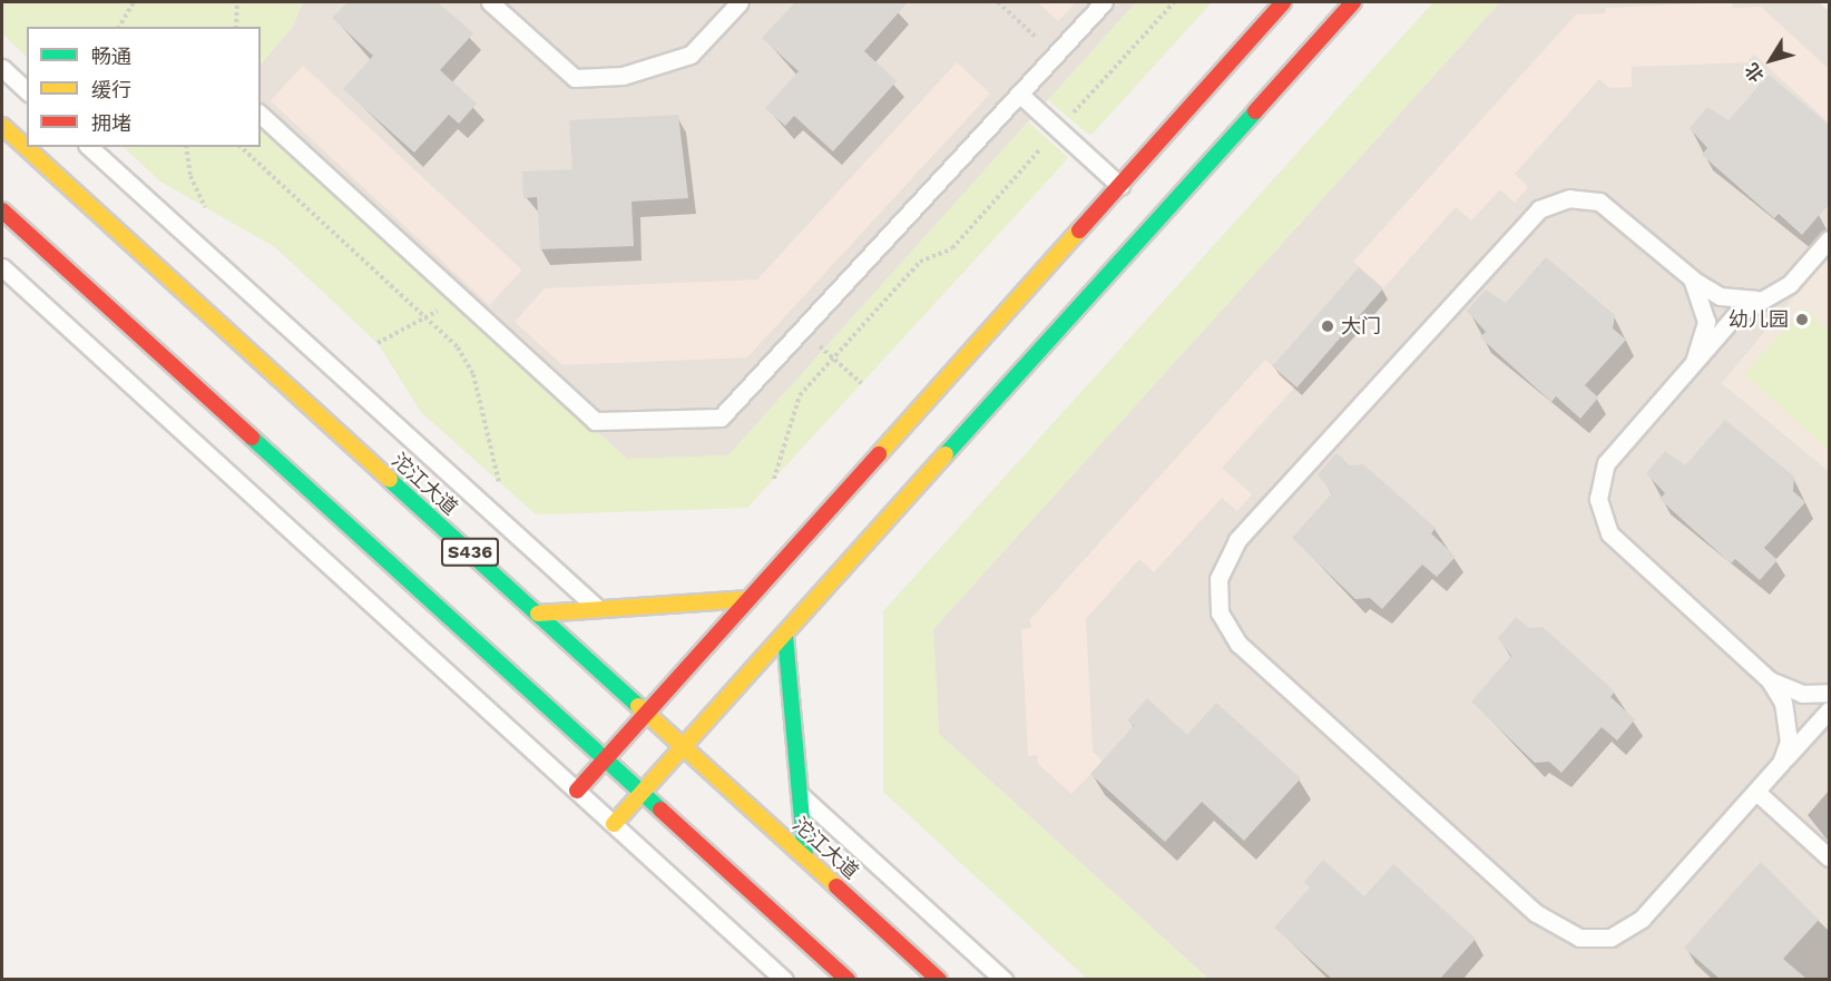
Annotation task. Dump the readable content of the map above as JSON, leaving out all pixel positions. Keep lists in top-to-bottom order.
{
  "streets": {
    "main road": ["沱江大道", "S436"]
  },
  "places": ["幼儿园", "大门"],
  "legend": ["畅通", "缓行", "拥堵"],
  "north": "bottom left"
}
